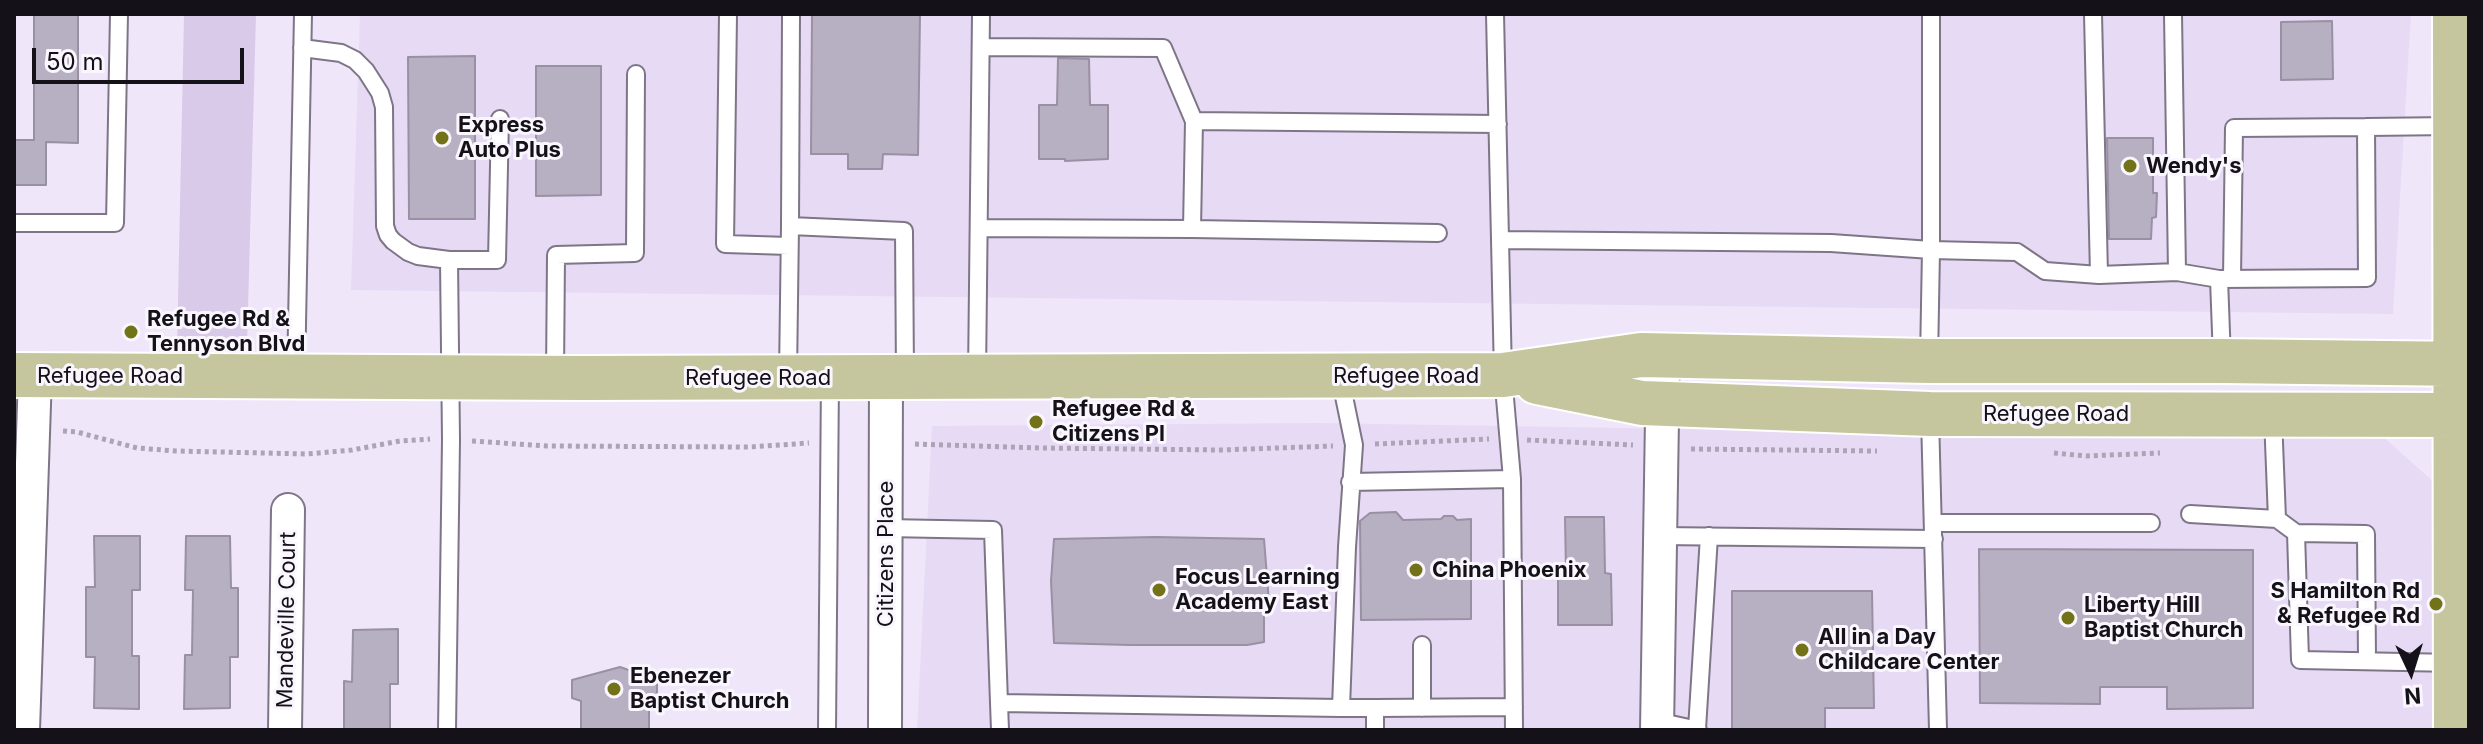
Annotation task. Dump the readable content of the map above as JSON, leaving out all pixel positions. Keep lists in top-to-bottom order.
{
  "streets": {
    "main road": ["Refugee Road"],
    "street": ["Citizens Place", "Mandeville Court"]
  },
  "crossings": [
    ["Refugee Road", "Citizens Place"]
  ],
  "places": [
    "Express Auto Plus",
    "Wendy's",
    "Refugee Rd & Tennyson Blvd",
    "Refugee Rd & Citizens Pl",
    "China Phoenix",
    "Focus Learning Academy East",
    "S Hamilton Rd & Refugee Rd",
    "Liberty Hill Baptist Church",
    "All in a Day Childcare Center",
    "Ebenezer Baptist Church"
  ],
  "scale_bar": "50 m",
  "north": "bottom"
}
